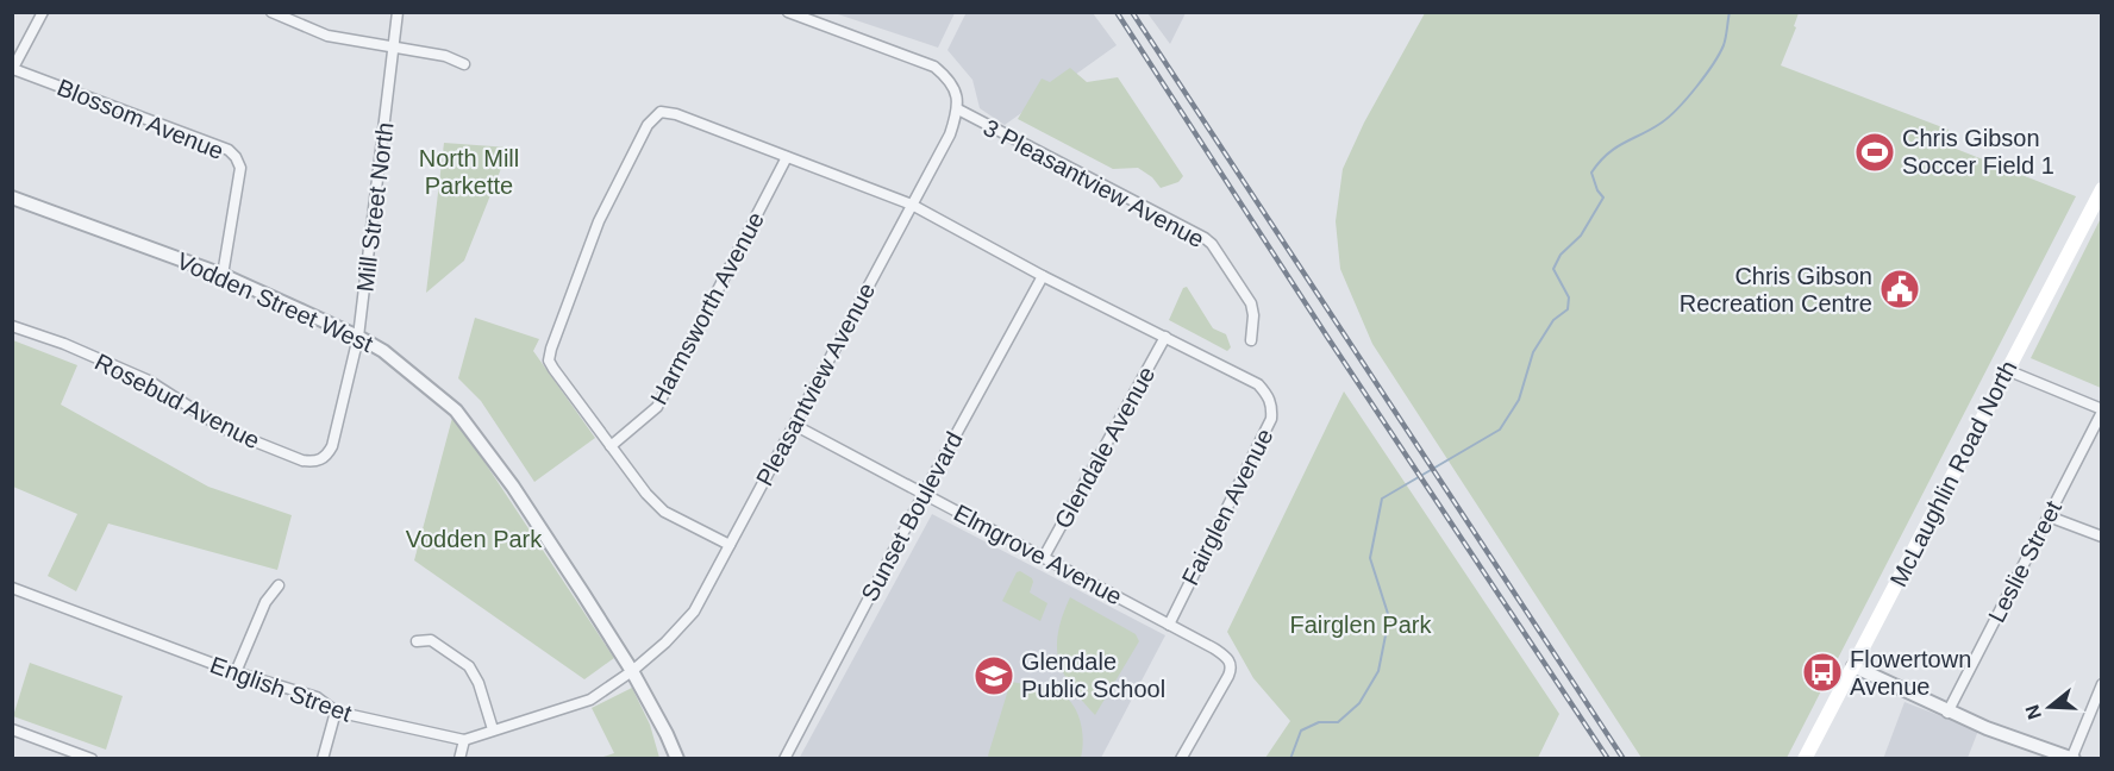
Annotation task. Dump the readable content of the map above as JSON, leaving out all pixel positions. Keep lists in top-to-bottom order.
{
  "streets": {
    "main road": ["McLaughlin Road North"],
    "street": [
      "Blossom Avenue",
      "3 Pleasantview Avenue",
      "Mill Street North",
      "Vodden Street West",
      "Harmsworth Avenue",
      "Pleasantview Avenue",
      "Rosebud Avenue",
      "Glendale Avenue",
      "Fairglen Avenue",
      "Sunset Boulevard",
      "Elmgrove Avenue",
      "Leslie Street",
      "English Street"
    ]
  },
  "crossings": [
    ["Blossom Avenue", "Vodden Street West"],
    ["3 Pleasantview Avenue", "Pleasantview Avenue"],
    ["Mill Street North", "Vodden Street West"],
    ["Mill Street North", "Rosebud Avenue"],
    ["Vodden Street West", "Pleasantview Avenue"],
    ["Harmsworth Avenue", "Fairglen Avenue"],
    ["Pleasantview Avenue", "Fairglen Avenue"],
    ["Pleasantview Avenue", "Elmgrove Avenue"],
    ["Glendale Avenue", "Fairglen Avenue"],
    ["Glendale Avenue", "Elmgrove Avenue"],
    ["Fairglen Avenue", "Sunset Boulevard"],
    ["Fairglen Avenue", "Elmgrove Avenue"],
    ["Sunset Boulevard", "Elmgrove Avenue"]
  ],
  "parks": ["North Mill Parkette", "Vodden Park", "Fairglen Park"],
  "places": {
    "sports": ["Chris Gibson Soccer Field 1"],
    "public building": ["Chris Gibson Recreation Centre"],
    "bus stop": ["Flowertown Avenue"],
    "school or university": ["Glendale Public School"]
  },
  "north": "left"
}
